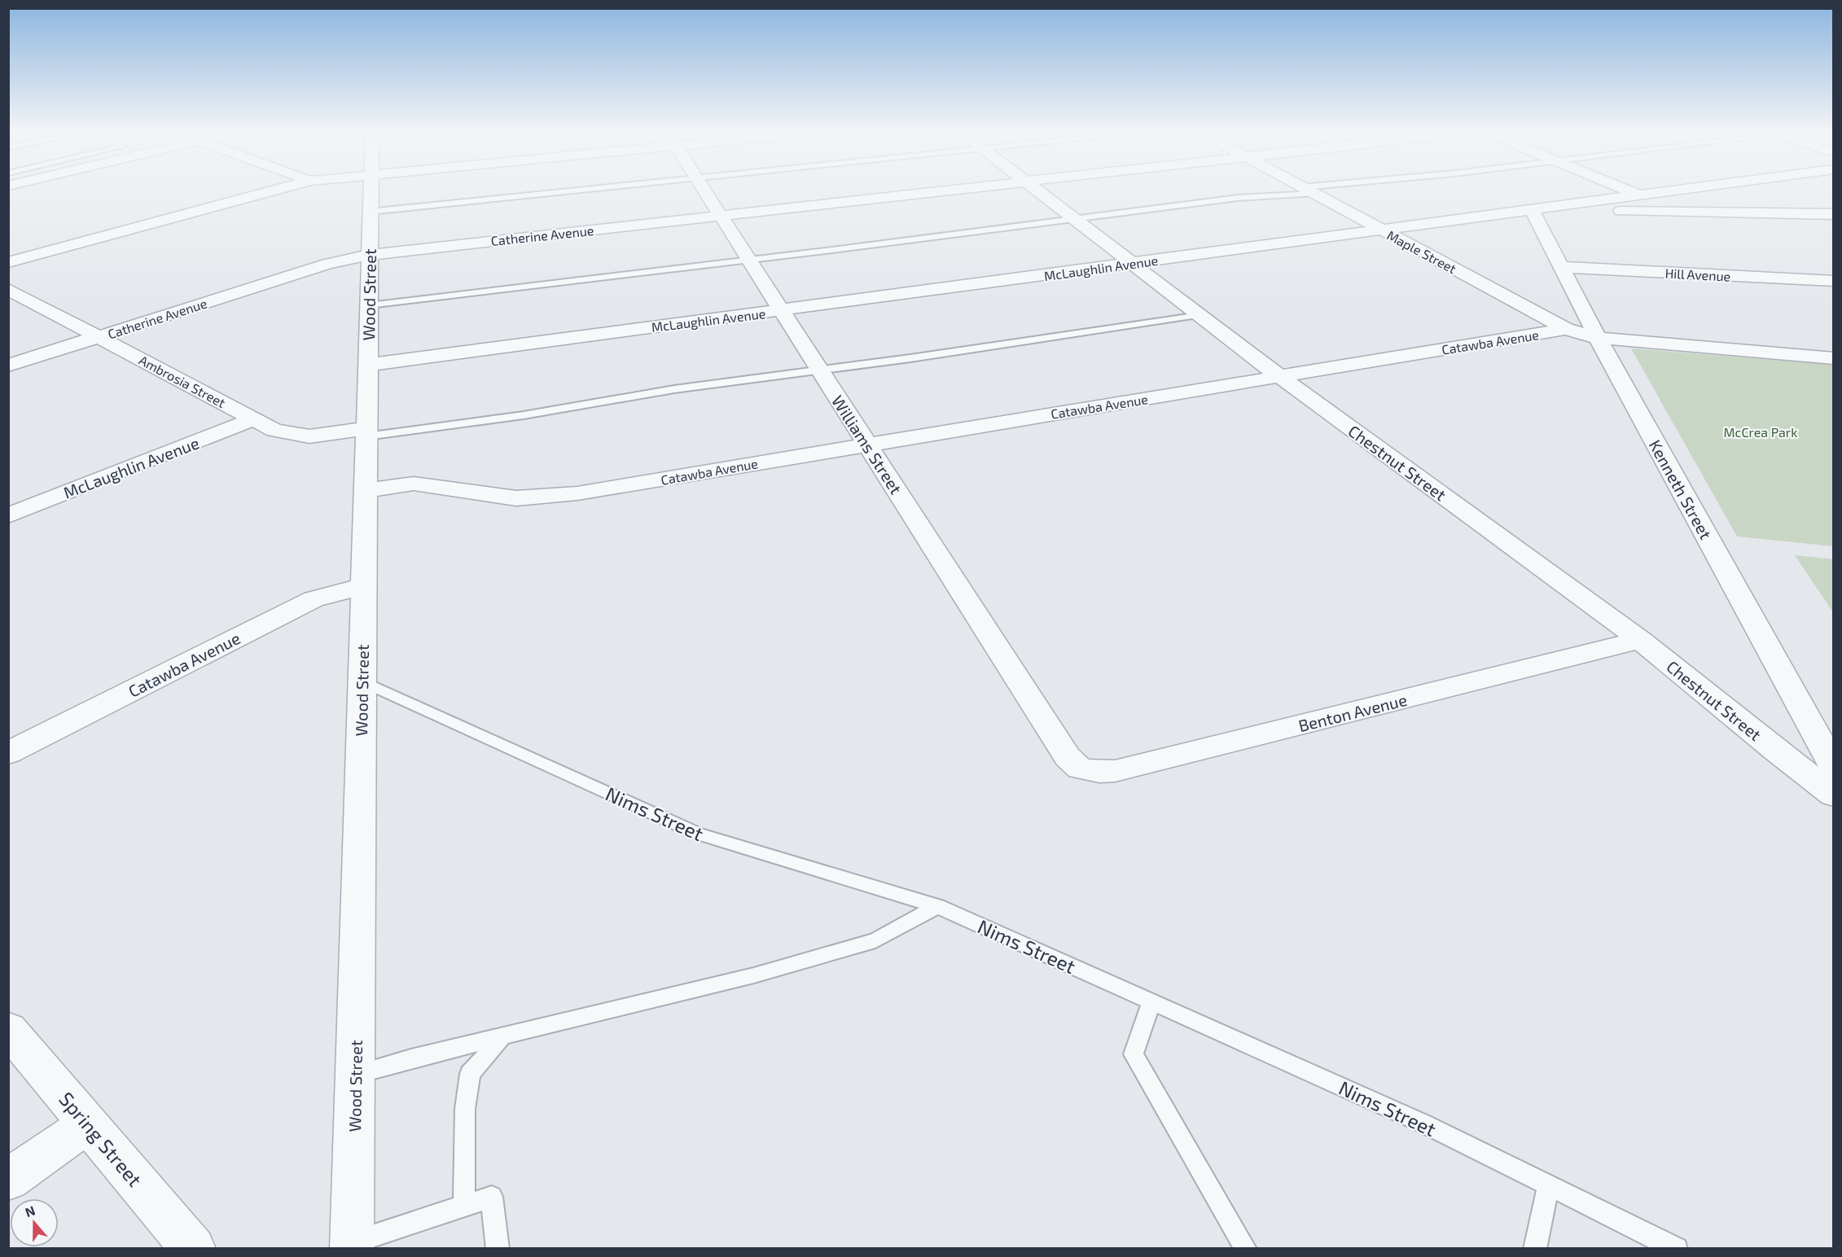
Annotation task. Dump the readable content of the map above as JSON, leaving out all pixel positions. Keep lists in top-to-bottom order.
{
  "streets": {
    "street": [
      "Catherine Avenue",
      "Maple Street",
      "McLaughlin Avenue",
      "Hill Avenue",
      "Wood Street",
      "Catawba Avenue",
      "Ambrosia Street",
      "Williams Street",
      "Chestnut Street",
      "Kenneth Street",
      "Benton Avenue",
      "Spring Street"
    ],
    "lane": ["Nims Street"]
  },
  "crossings": [
    ["Catherine Avenue", "Wood Street"],
    ["Catherine Avenue", "Ambrosia Street"],
    ["Catherine Avenue", "Williams Street"],
    ["Maple Street", "McLaughlin Avenue"],
    ["Maple Street", "Catawba Avenue"],
    ["McLaughlin Avenue", "Wood Street"],
    ["McLaughlin Avenue", "Ambrosia Street"],
    ["McLaughlin Avenue", "Williams Street"],
    ["McLaughlin Avenue", "Chestnut Street"],
    ["McLaughlin Avenue", "Kenneth Street"],
    ["Hill Avenue", "Kenneth Street"],
    ["Wood Street", "Catawba Avenue"],
    ["Wood Street", "Ambrosia Street"],
    ["Wood Street", "Nims Street"],
    ["Catawba Avenue", "Williams Street"],
    ["Catawba Avenue", "Chestnut Street"],
    ["Catawba Avenue", "Kenneth Street"],
    ["Williams Street", "Benton Avenue"],
    ["Chestnut Street", "Benton Avenue"]
  ],
  "parks": ["McCrea Park"],
  "north": "top"
}
